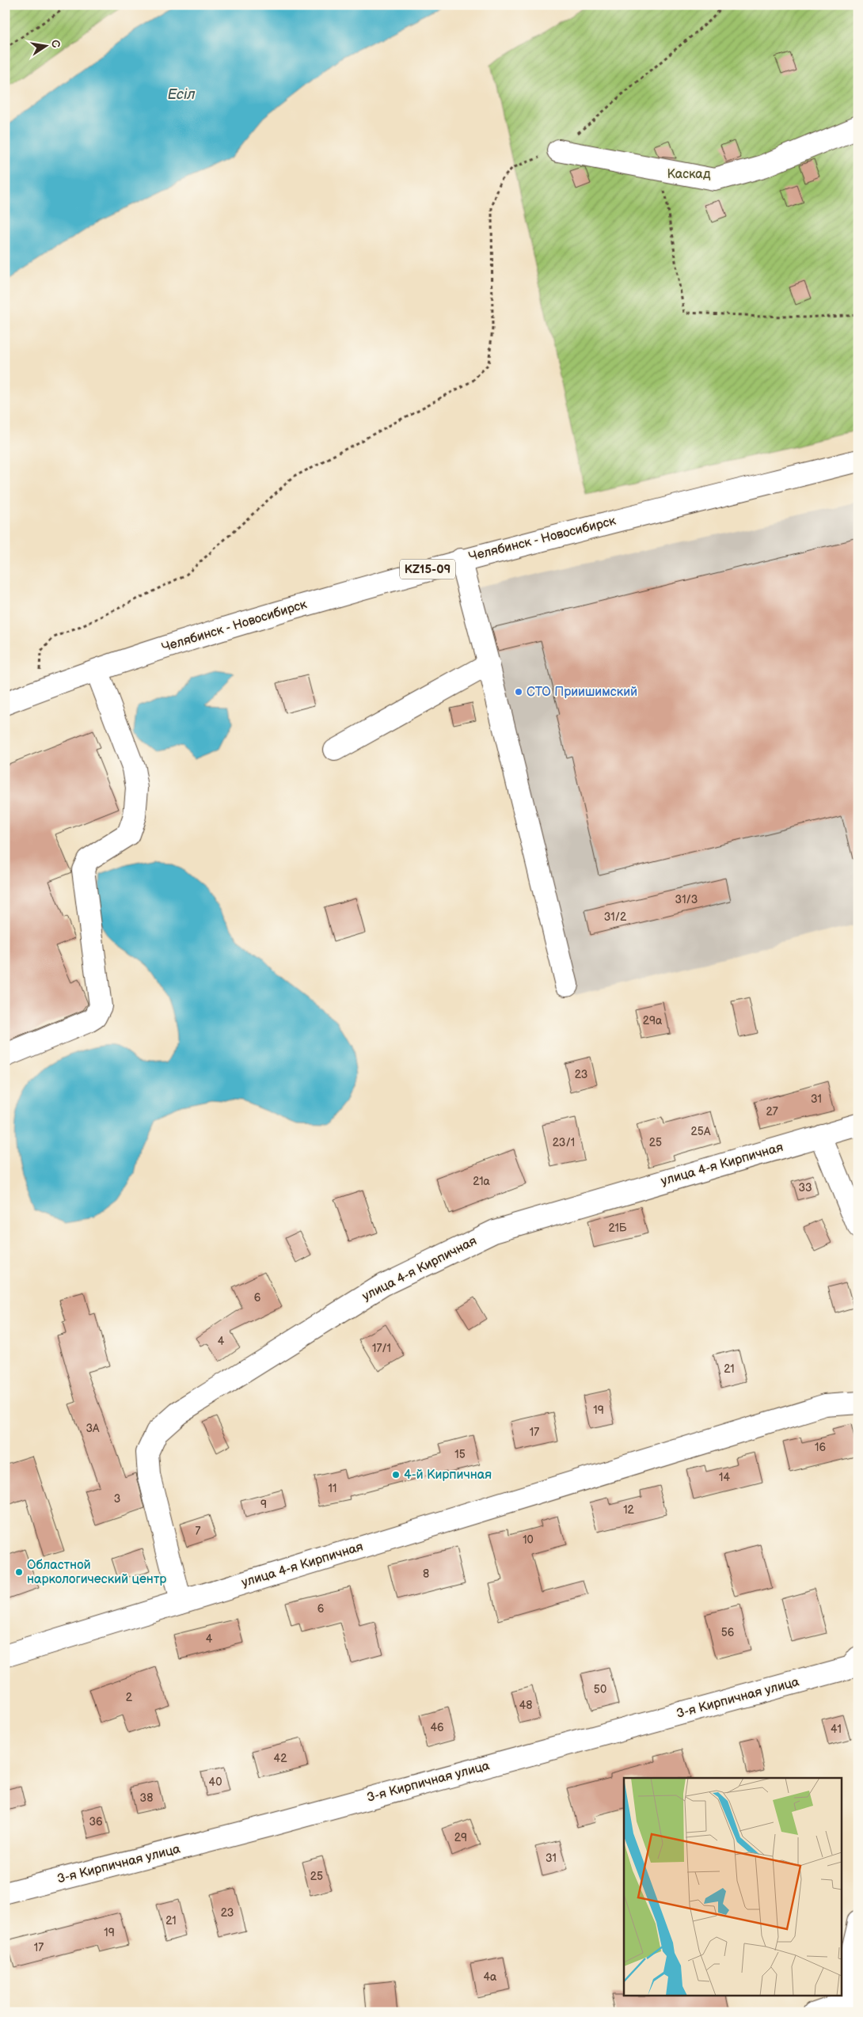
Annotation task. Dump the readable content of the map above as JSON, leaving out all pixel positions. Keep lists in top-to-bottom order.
{
  "streets": {
    "main road": [
      "Челябинск - Новосибирск",
      "KZ15-09",
      "улица 4-я Кирпичная",
      "3-я Кирпичная улица"
    ]
  },
  "water": ["Есіл"],
  "parks": ["Каскад"],
  "places": ["СТО Приишимский", "4-й Кирпичная", "Областной наркологический центр"],
  "house_numbers": [
    "31/3",
    "31/2",
    "29а",
    "23",
    "31",
    "27",
    "25А",
    "23/1",
    "25",
    "21а",
    "33",
    "21Б",
    "6",
    "4",
    "17/1",
    "21",
    "19",
    "3А",
    "17",
    "16",
    "15",
    "14",
    "11",
    "3",
    "9",
    "12",
    "7",
    "10",
    "8",
    "6",
    "56",
    "4",
    "50",
    "2",
    "48",
    "46",
    "41",
    "42",
    "40",
    "38",
    "36",
    "29",
    "31",
    "25",
    "23",
    "21",
    "19",
    "17",
    "4а"
  ],
  "north": "right"
}
